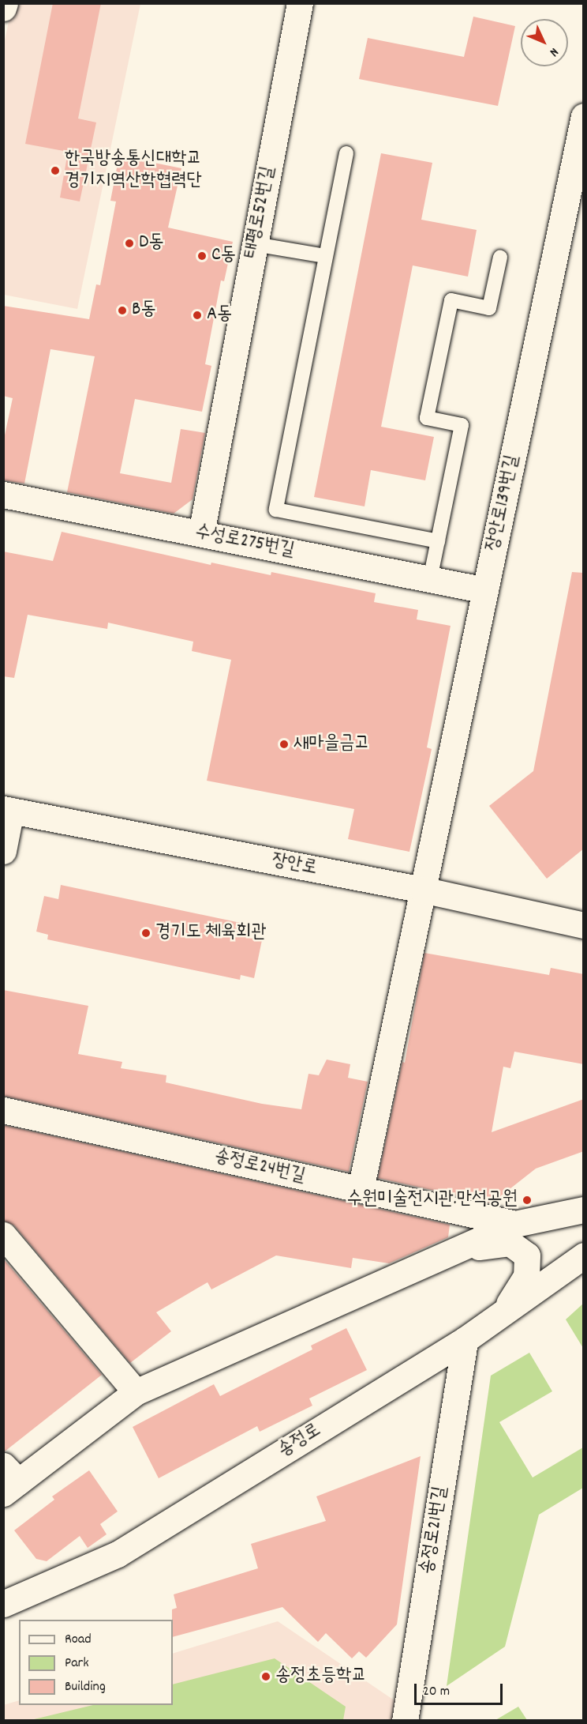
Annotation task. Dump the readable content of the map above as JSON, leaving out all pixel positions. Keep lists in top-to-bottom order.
{
  "streets": {
    "street": [
      "태평로52번길",
      "장안로139번길",
      "수성로275번길",
      "장안로",
      "송정로24번길",
      "송정로",
      "송정로21번길"
    ]
  },
  "crossings": [
    ["태평로52번길", "수성로275번길"],
    ["장안로139번길", "수성로275번길"],
    ["장안로139번길", "장안로"],
    ["장안로139번길", "송정로24번길"],
    ["송정로", "송정로21번길"]
  ],
  "places": [
    "한국방송통신대학교 경기지역산학협력단",
    "D동",
    "C동",
    "B동",
    "A동",
    "새마을금고",
    "경기도 체육회관",
    "수원미술전시관.만석공원",
    "송정초등학교"
  ],
  "legend": ["Road", "Park", "Building"],
  "scale_bar": "20 m",
  "north": "bottom right"
}
